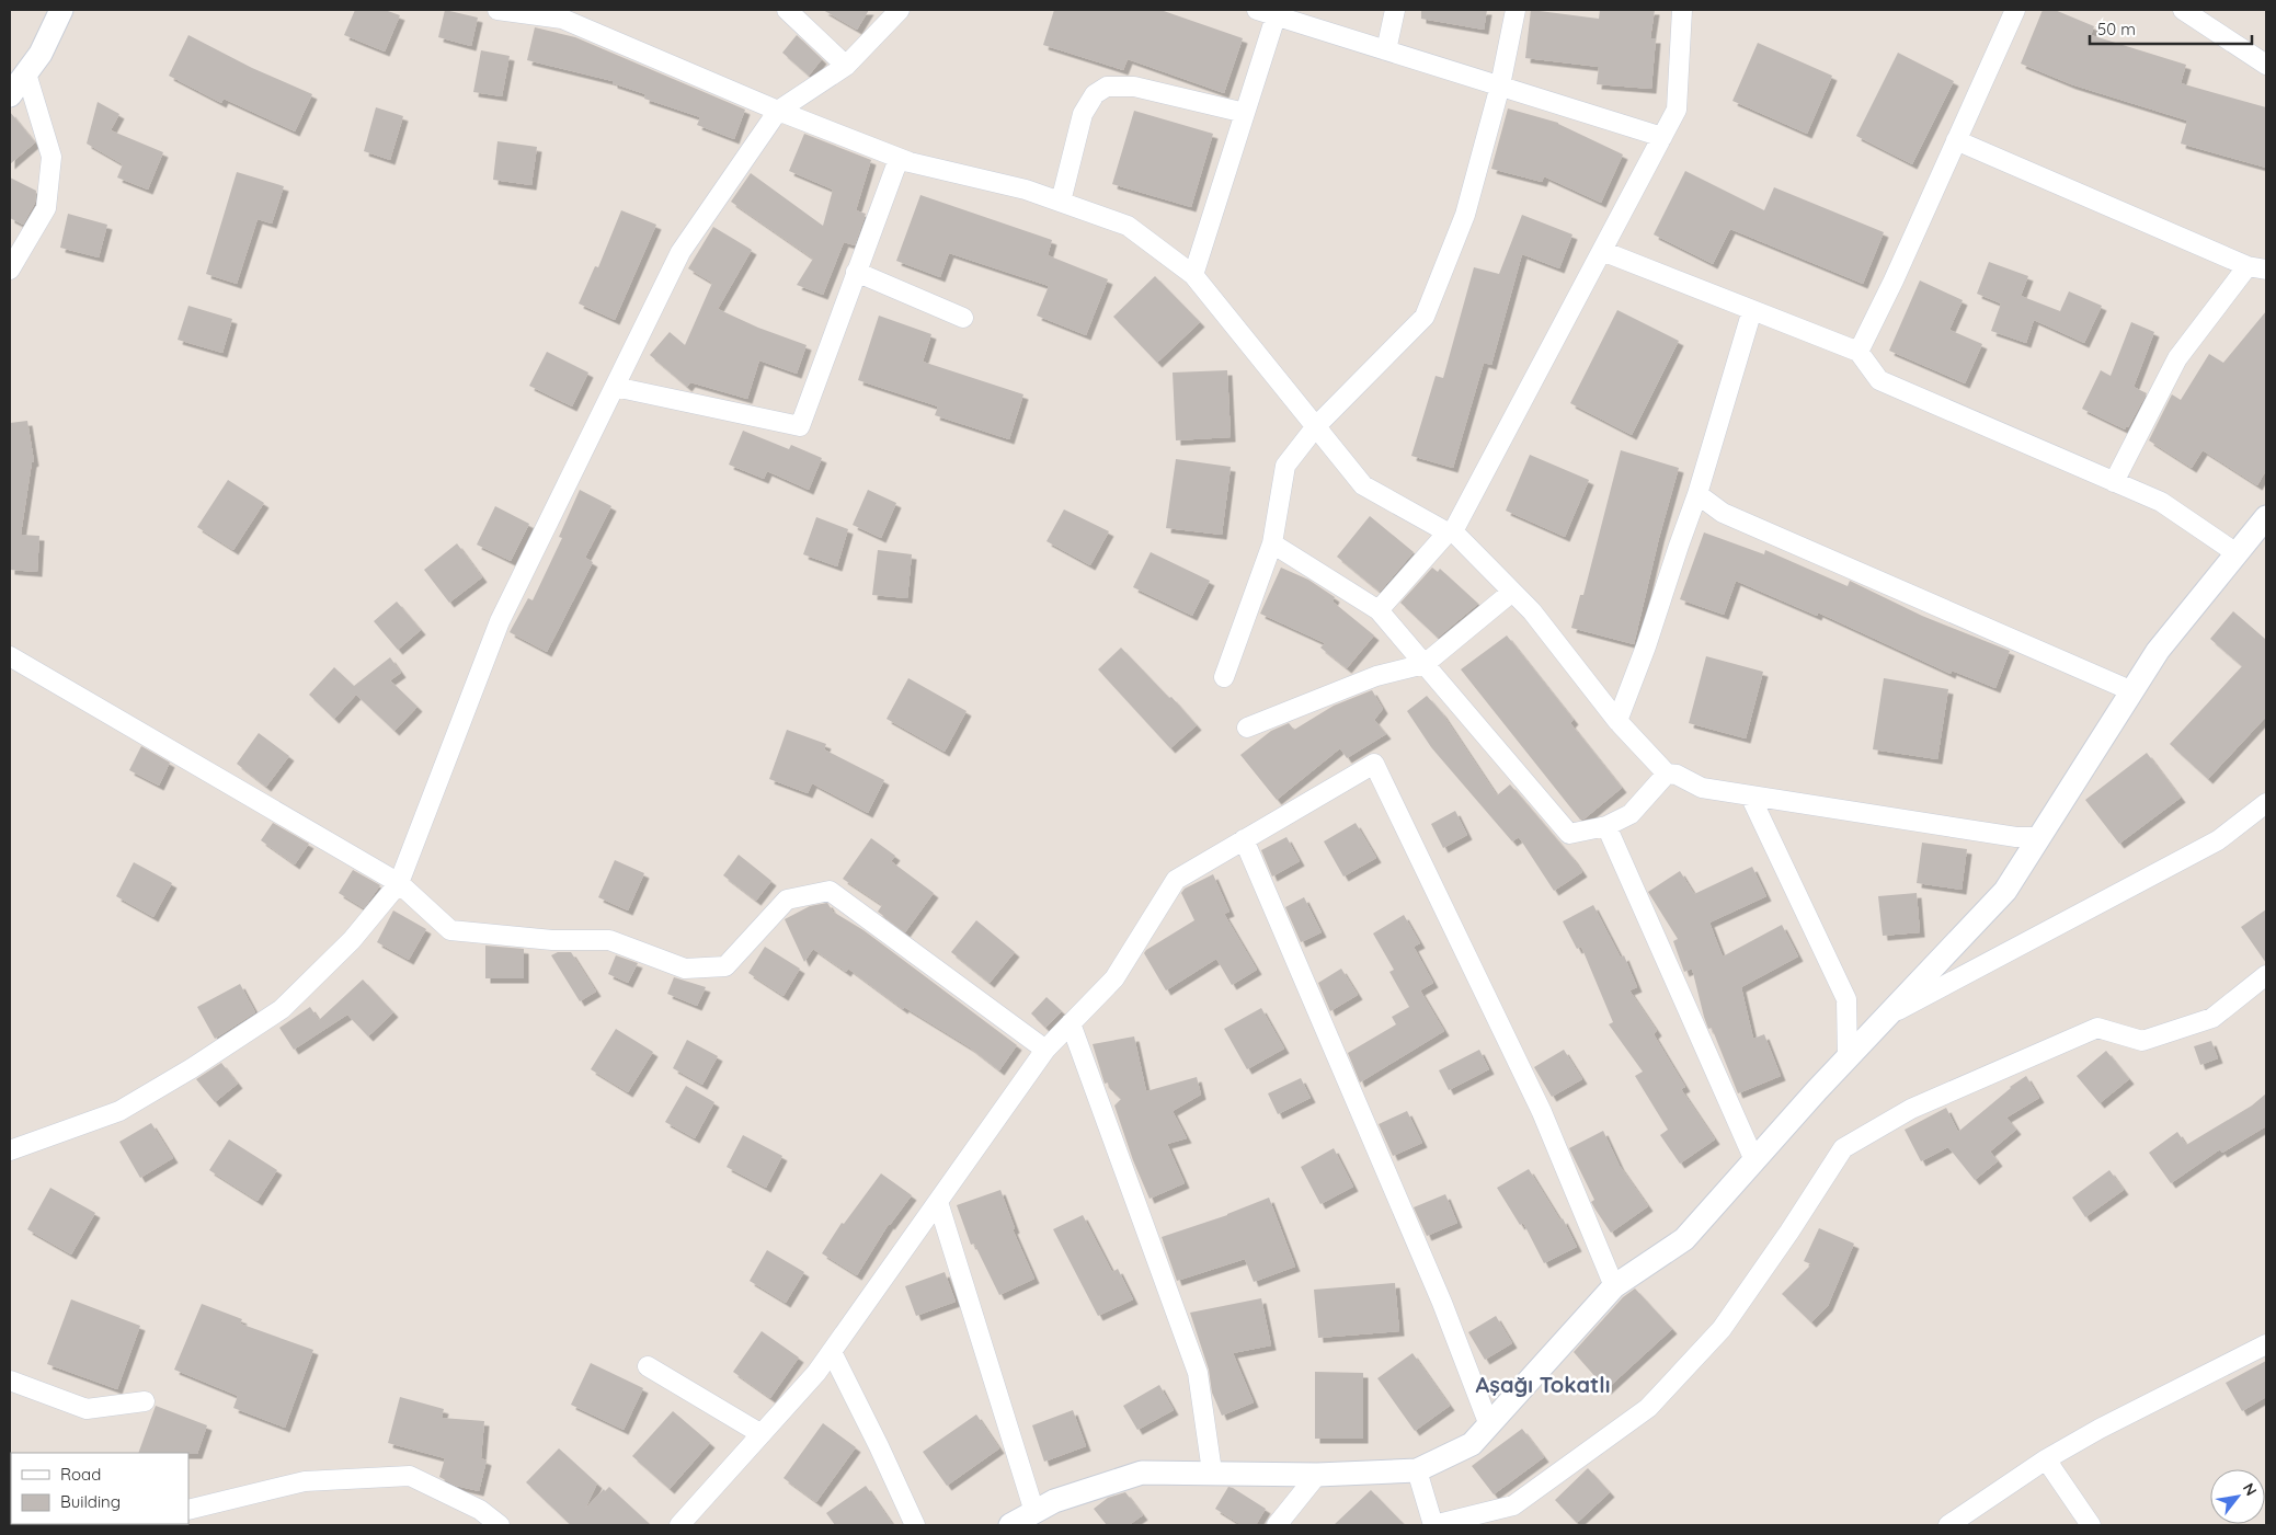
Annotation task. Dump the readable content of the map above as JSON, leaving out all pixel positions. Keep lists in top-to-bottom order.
{
  "districts": ["Aşağı Tokatlı"],
  "legend": ["Road", "Building"],
  "scale_bar": "50 m",
  "north": "top right"
}
